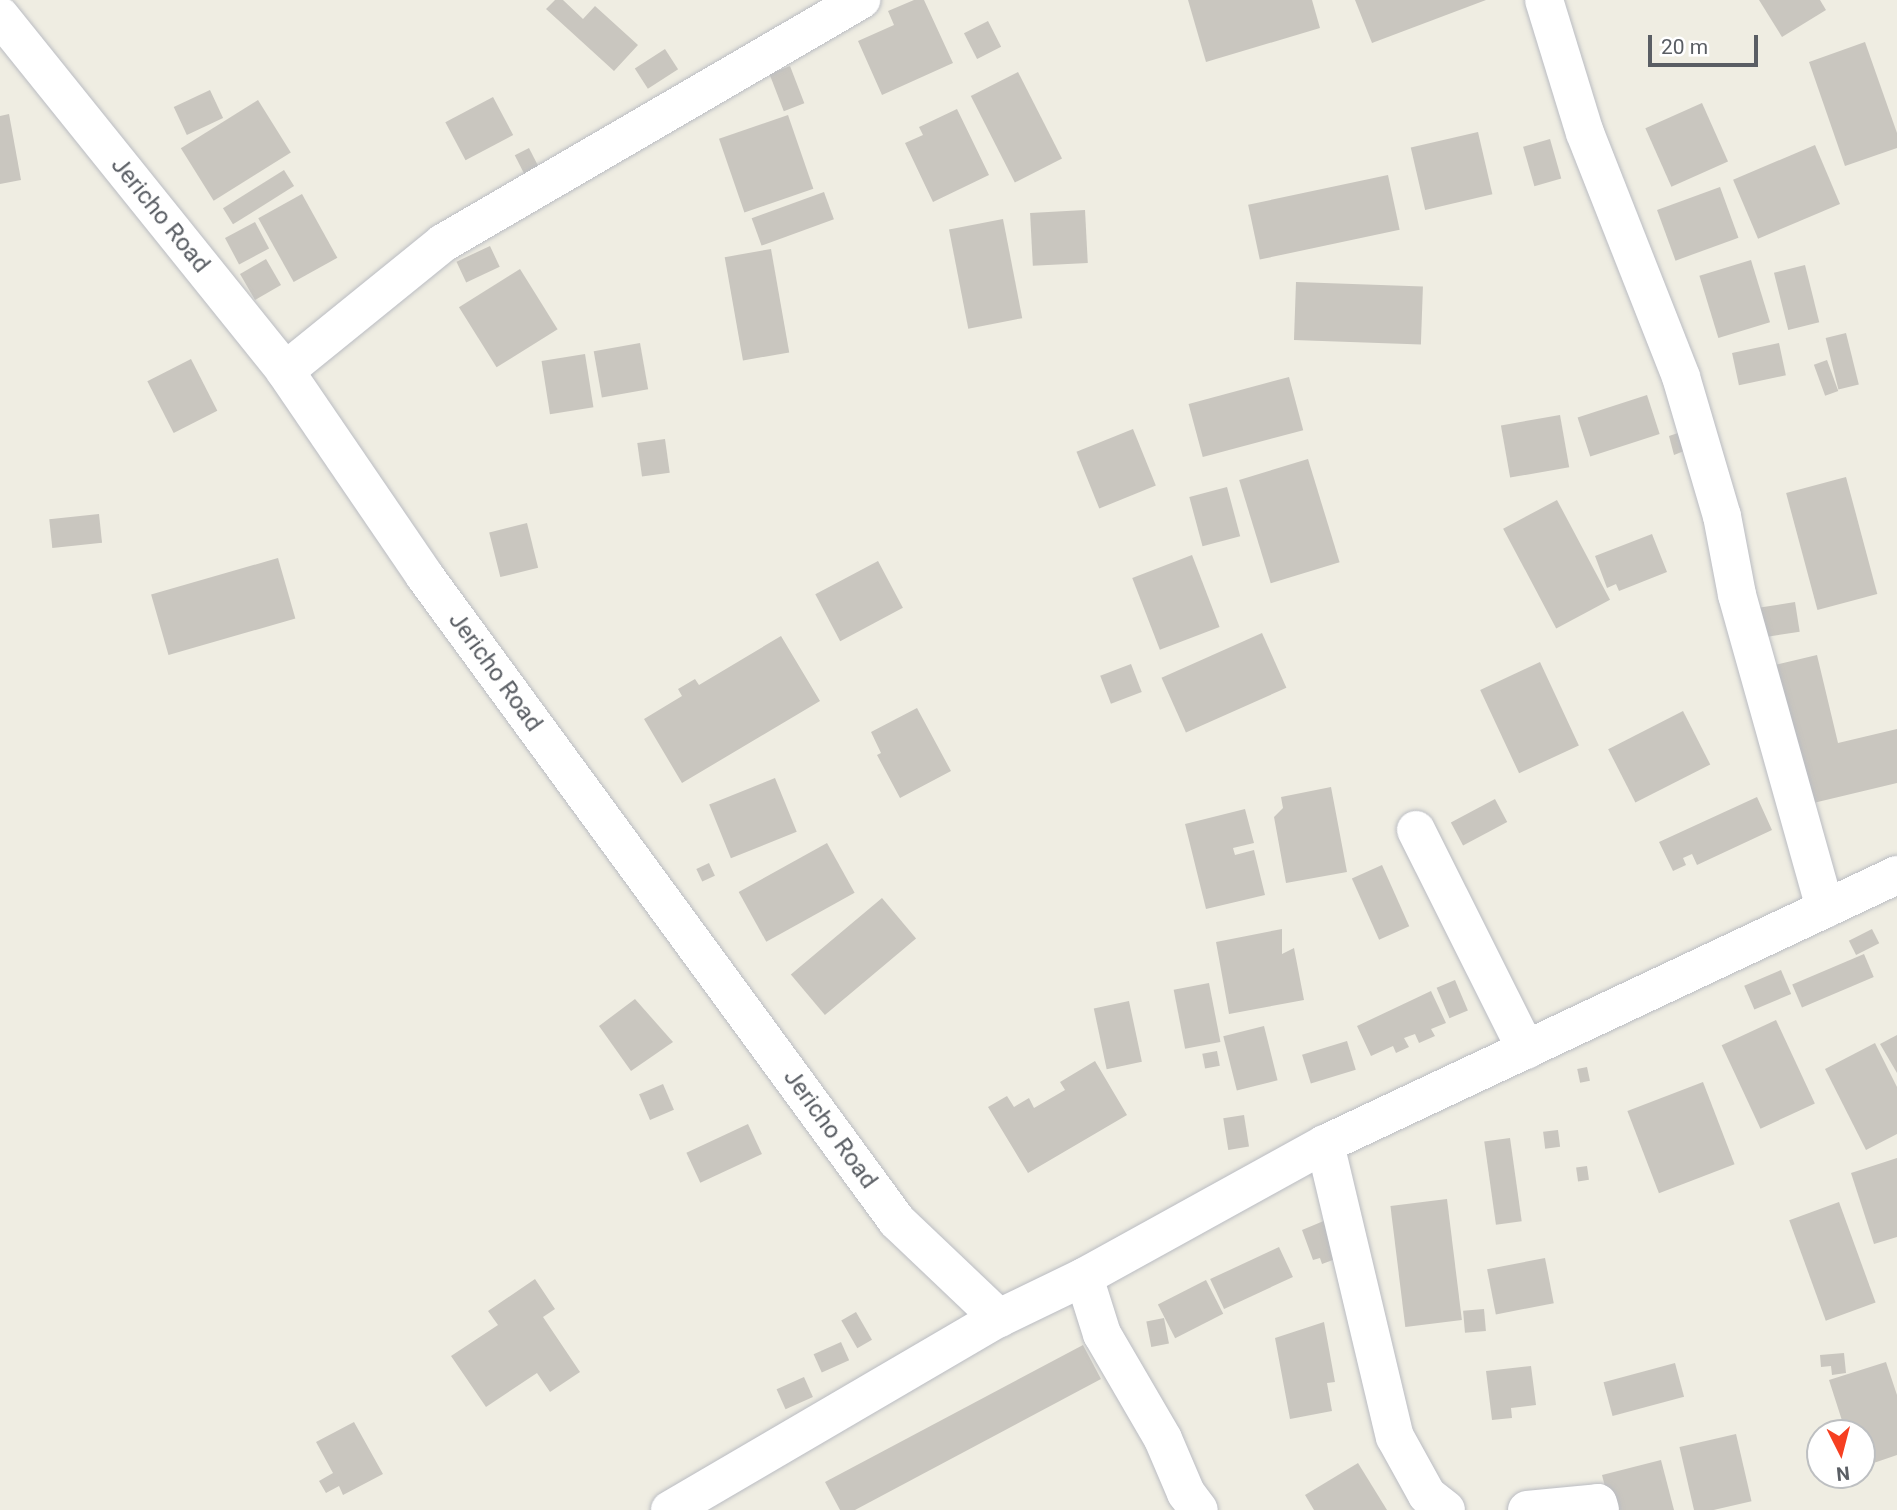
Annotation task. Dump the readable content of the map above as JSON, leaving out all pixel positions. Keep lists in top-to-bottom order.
{
  "streets": {
    "street": ["Jericho Road"]
  },
  "scale_bar": "20 m",
  "north": "bottom"
}
